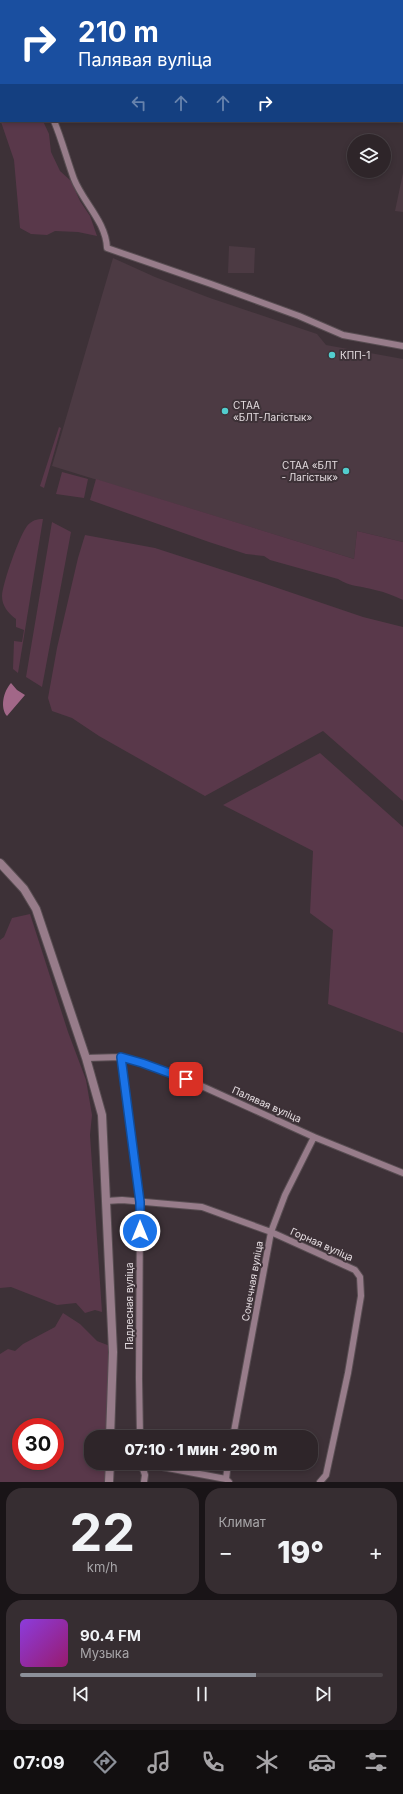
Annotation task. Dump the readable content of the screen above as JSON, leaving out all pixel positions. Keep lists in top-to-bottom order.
{
  "streets": {
    "street": [
      "Палявая вуліца",
      "Горная вуліца",
      "Сонечная вуліца",
      "Падлесная вуліца"
    ]
  },
  "crossings": [
    ["Палявая вуліца", "Сонечная вуліца"],
    ["Палявая вуліца", "Падлесная вуліца"],
    ["Горная вуліца", "Сонечная вуліца"],
    ["Горная вуліца", "Падлесная вуліца"]
  ],
  "places": ["КПП-1", "СТАА «БЛТ-Лагістык»", "СТАА «БЛТ - Лагістык»"],
  "page": {
    "turn": ["210 m", "Палявая вуліца"],
    "limit": "30",
    "trip": "07:10 · 1 мин · 290 m",
    "tile": [
      ["22", "km/h"],
      "Климат"
    ],
    "heat": ["−", "19°", "+"],
    "song": ["90.4 FM", "Музыка"],
    "tabs": "07:09"
  }
}
